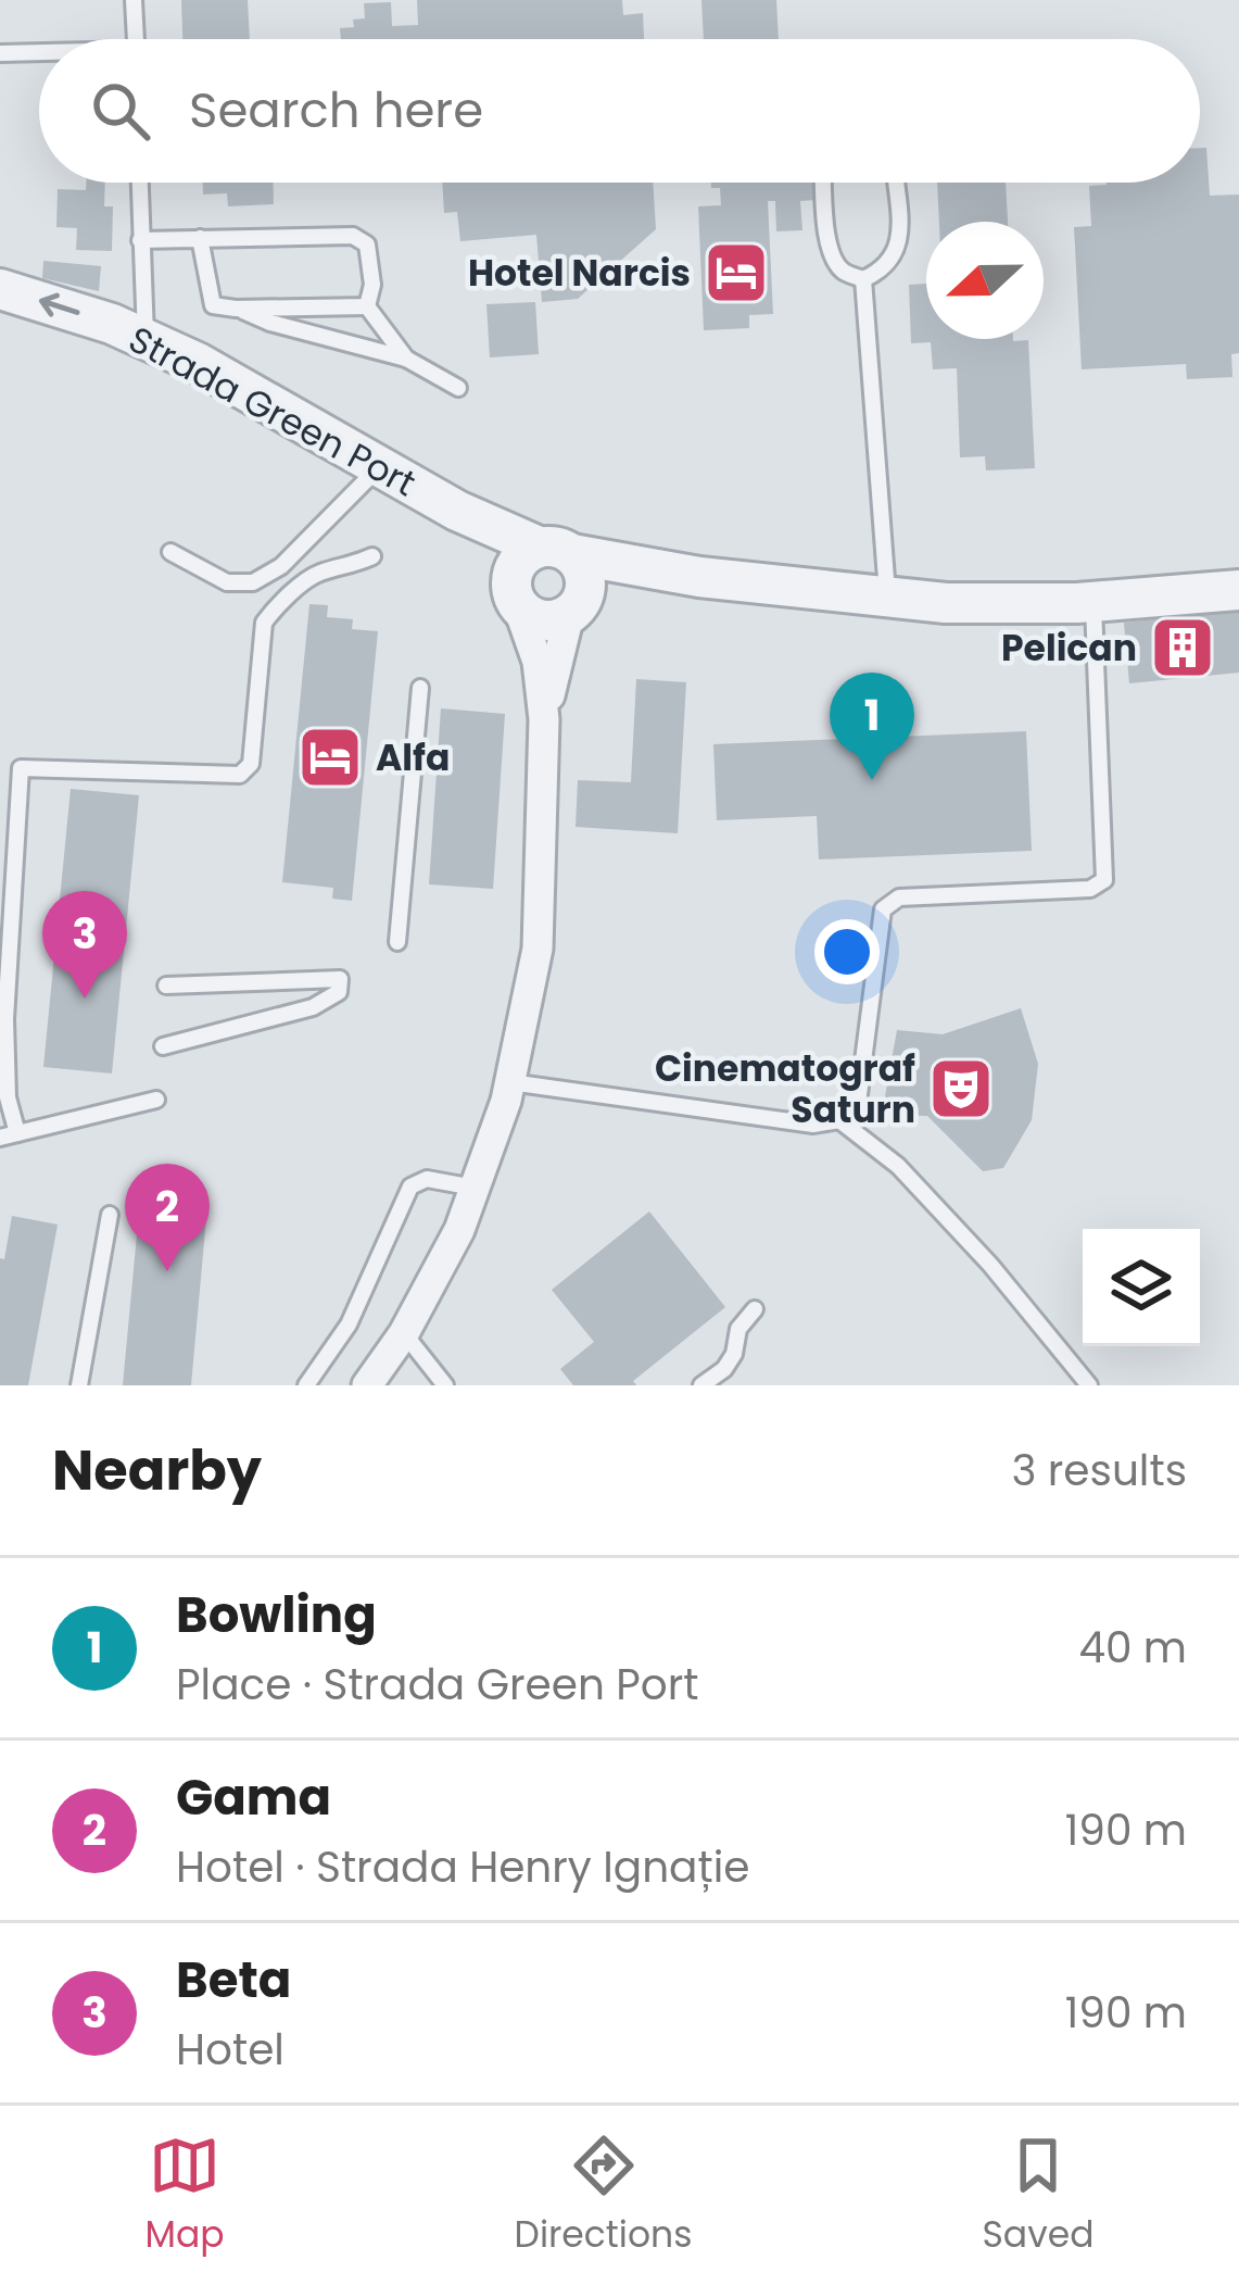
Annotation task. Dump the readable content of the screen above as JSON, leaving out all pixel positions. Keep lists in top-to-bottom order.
{
  "streets": {
    "street": ["Strada Green Port"]
  },
  "places": {
    "hotel": ["Hotel Narcis", "Alfa"],
    "building": ["Pelican"],
    "theatre": ["Cinematograf Saturn"]
  },
  "north": "left",
  "page": {
    "search": "Search here",
    "pins": ["1", "3", "2"],
    "heading": ["Nearby", "3 results"],
    "list": [
      {
        "mark": "1",
        "name": "Bowling",
        "note": "Place · Strada Green Port",
        "value": "40 m"
      },
      {
        "mark": "2",
        "name": "Gama",
        "note": "Hotel · Strada Henry Ignație",
        "value": "190 m"
      },
      {
        "mark": "3",
        "name": "Beta",
        "note": "Hotel",
        "value": "190 m"
      }
    ],
    "nav": ["Map", "Directions", "Saved"]
  }
}
